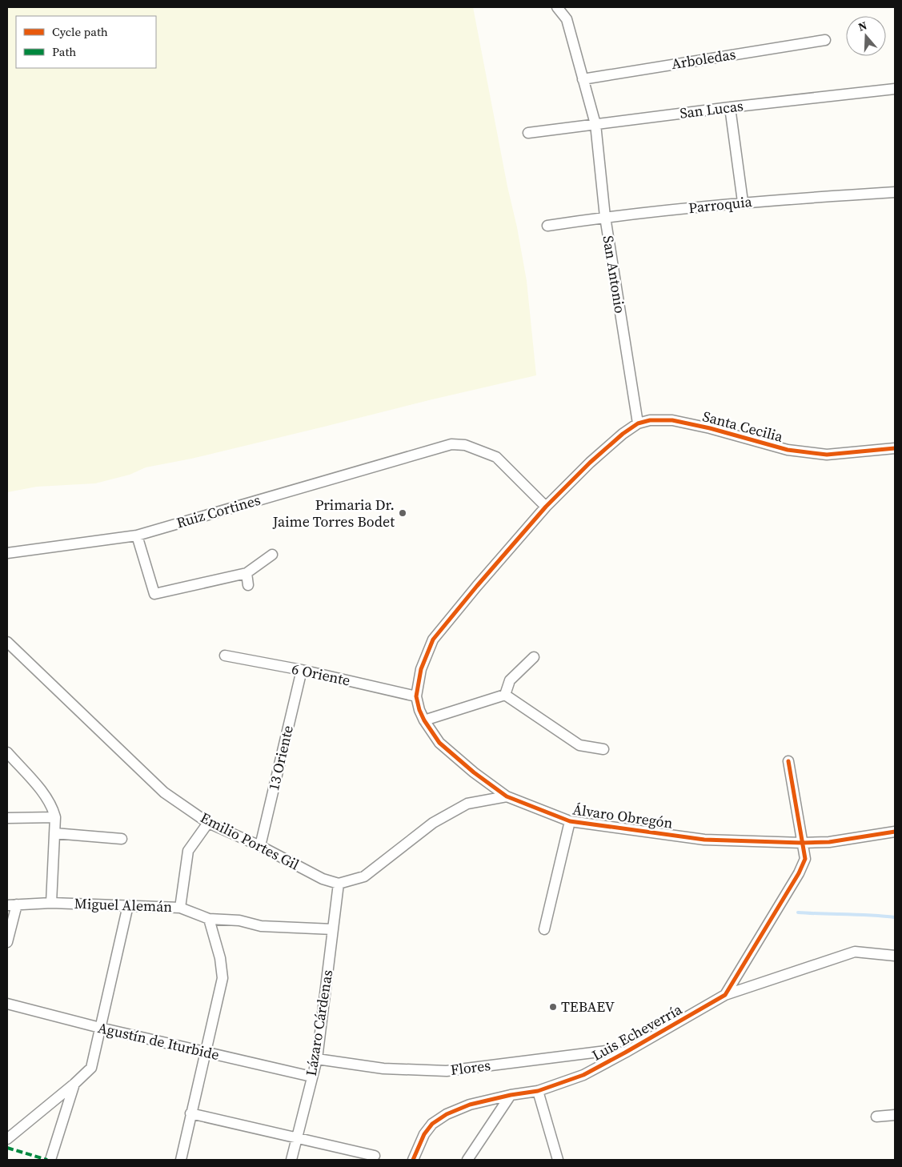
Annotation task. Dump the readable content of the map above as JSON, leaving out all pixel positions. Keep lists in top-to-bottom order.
{
  "streets": {
    "street": [
      "Arboledas",
      "San Lucas",
      "Parroquia",
      "San Antonio",
      "Santa Cecilia",
      "Ruiz Cortines",
      "6 Oriente",
      "13 Oriente",
      "Álvaro Obregón",
      "Emilio Portes Gil",
      "Miguel Alemán",
      "Lázaro Cárdenas",
      "Luis Echeverría",
      "Agustín de Iturbide",
      "Flores"
    ]
  },
  "crossings": [
    ["Arboledas", "San Antonio"],
    ["San Lucas", "San Antonio"],
    ["Parroquia", "San Antonio"],
    ["San Antonio", "Santa Cecilia"],
    ["Santa Cecilia", "Ruiz Cortines"],
    ["Santa Cecilia", "Álvaro Obregón"],
    ["Ruiz Cortines", "Álvaro Obregón"],
    ["6 Oriente", "13 Oriente"],
    ["6 Oriente", "Álvaro Obregón"],
    ["13 Oriente", "Emilio Portes Gil"],
    ["Álvaro Obregón", "Luis Echeverría"],
    ["Emilio Portes Gil", "Lázaro Cárdenas"],
    ["Miguel Alemán", "Lázaro Cárdenas"],
    ["Lázaro Cárdenas", "Agustín de Iturbide"],
    ["Lázaro Cárdenas", "Flores"],
    ["Luis Echeverría", "Flores"]
  ],
  "places": ["Primaria Dr. Jaime Torres Bodet", "TEBAEV"],
  "legend": ["Cycle path", "Path"],
  "north": "top"
}
